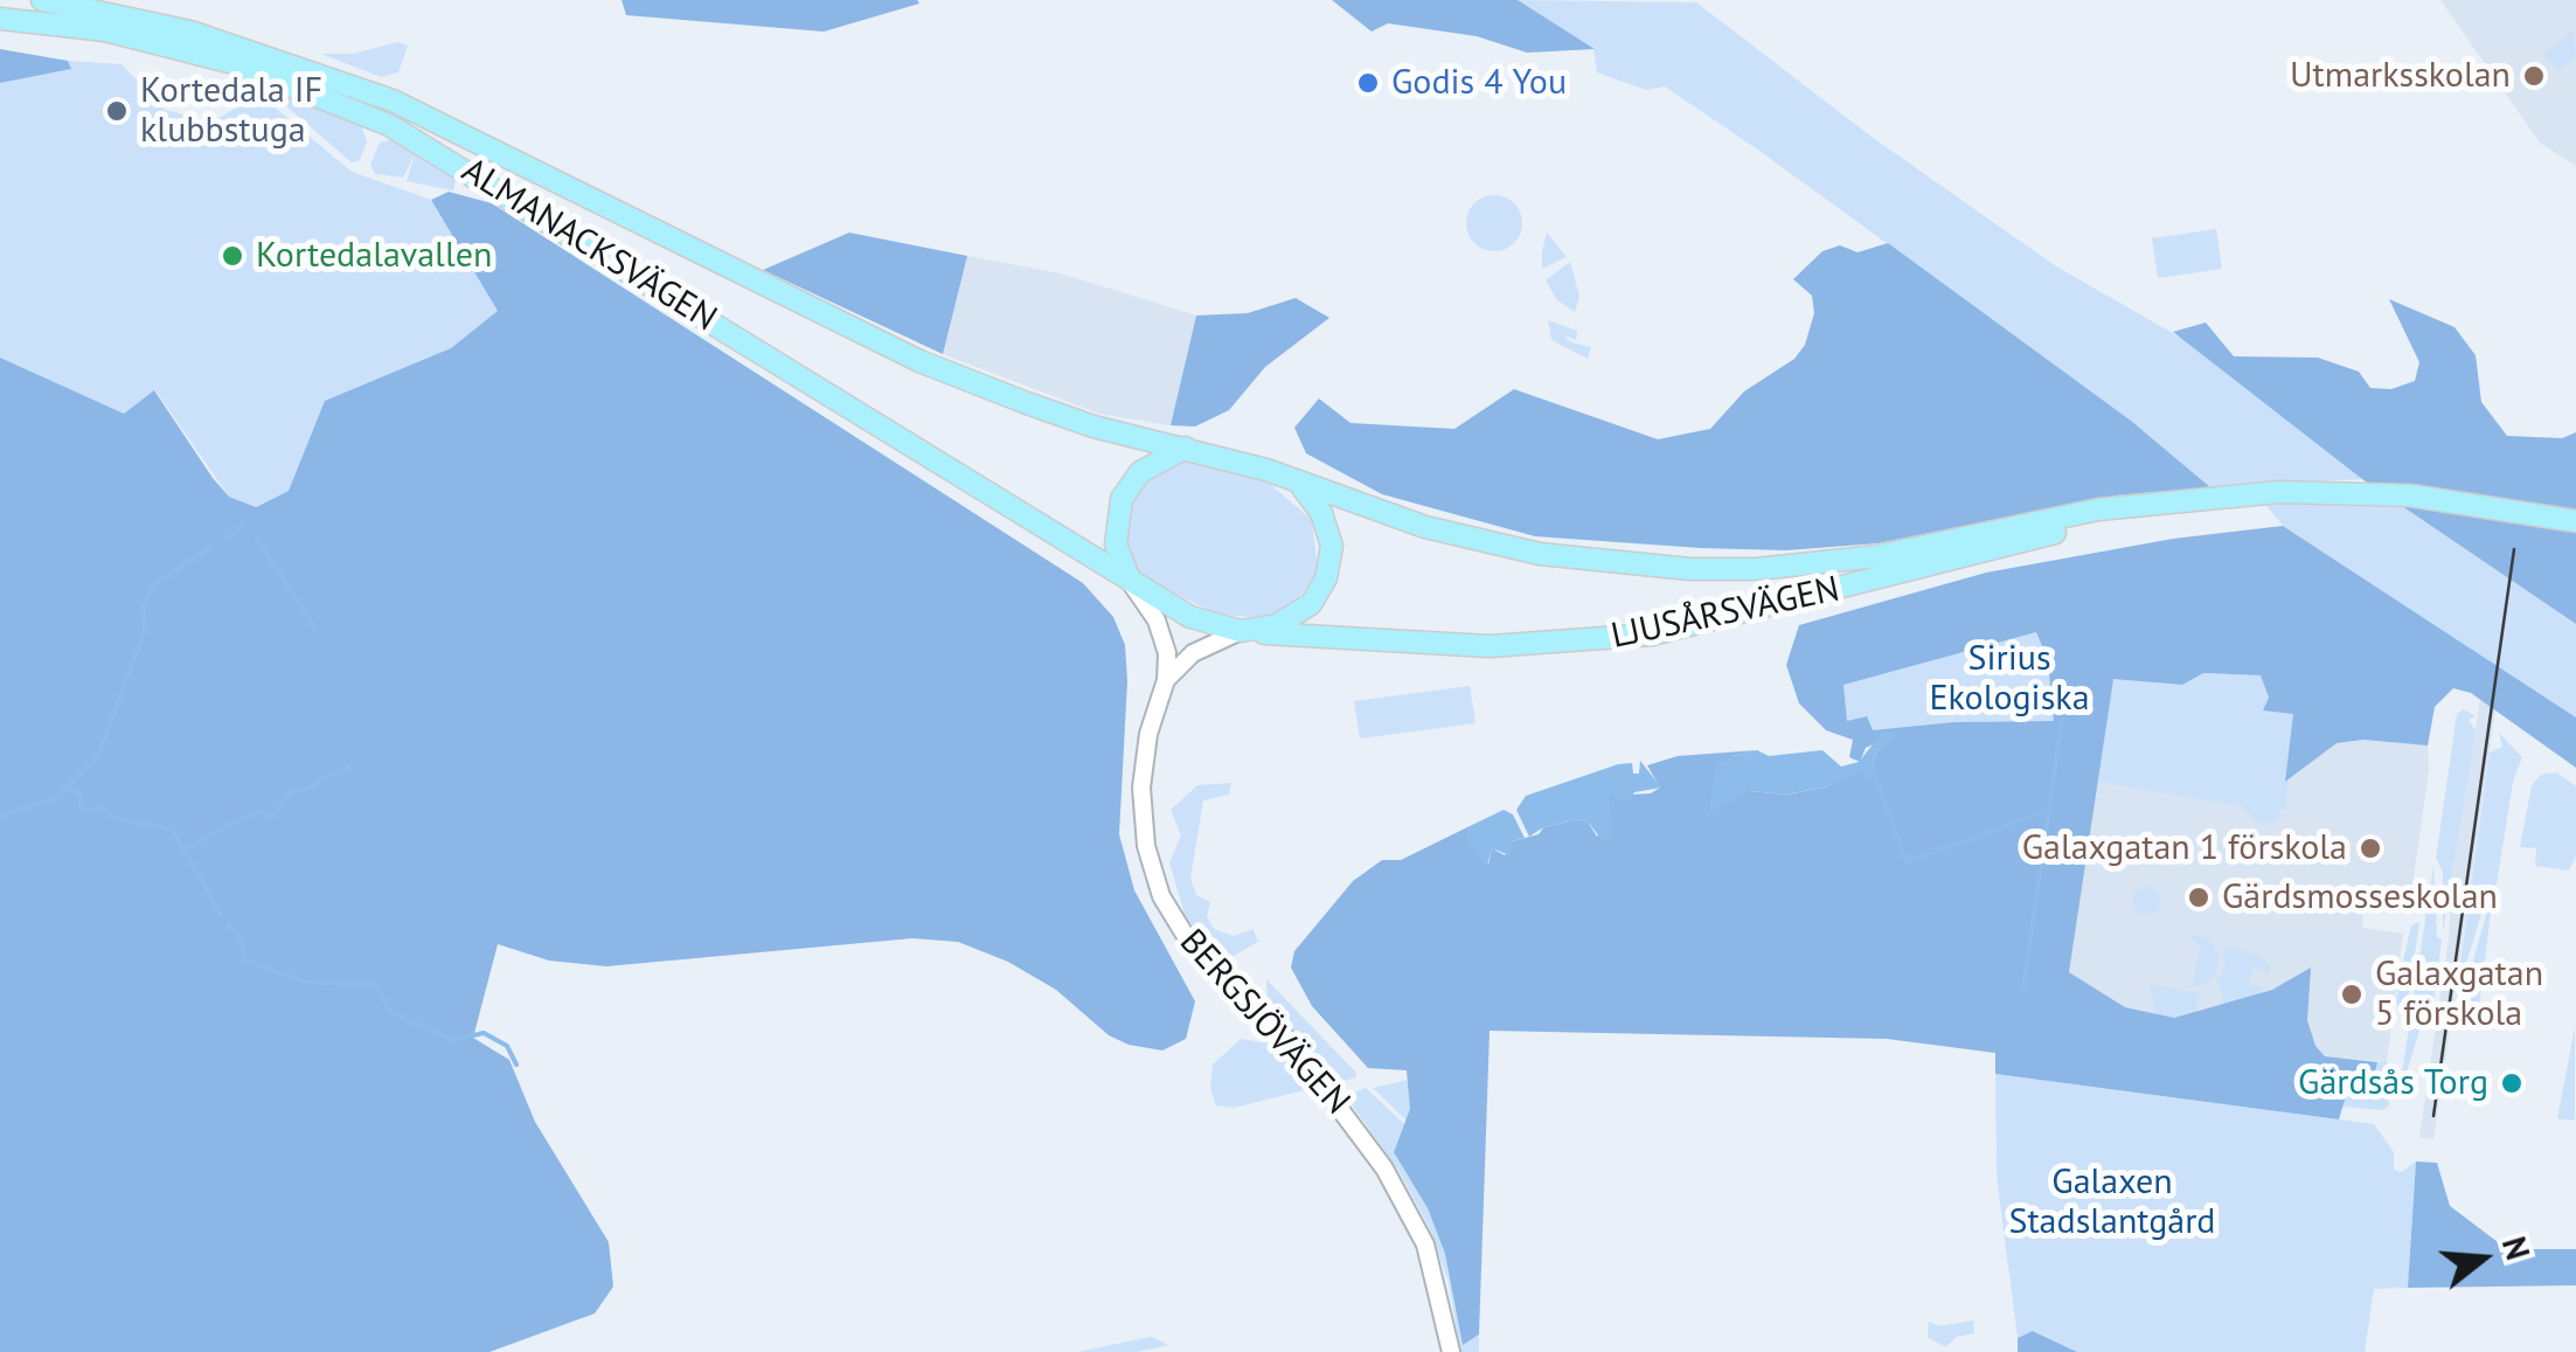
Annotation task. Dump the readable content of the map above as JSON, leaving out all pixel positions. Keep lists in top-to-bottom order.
{
  "streets": {
    "main road": ["ALMANACKSVÄGEN", "LJUSÅRSVÄGEN"],
    "street": ["BERGSJÖVÄGEN"]
  },
  "crossings": [
    ["ALMANACKSVÄGEN", "LJUSÅRSVÄGEN"],
    ["ALMANACKSVÄGEN", "BERGSJÖVÄGEN"],
    ["LJUSÅRSVÄGEN", "BERGSJÖVÄGEN"]
  ],
  "parks": ["Sirius Ekologiska", "Galaxen Stadslantgård"],
  "places": [
    "Utmarksskolan",
    "Godis 4 You",
    "Kortedala IF klubbstuga",
    "Kortedalavallen",
    "Galaxgatan 1 förskola",
    "Gärdsmosseskolan",
    "Galaxgatan 5 förskola",
    "Gärdsås Torg"
  ],
  "north": "right"
}
